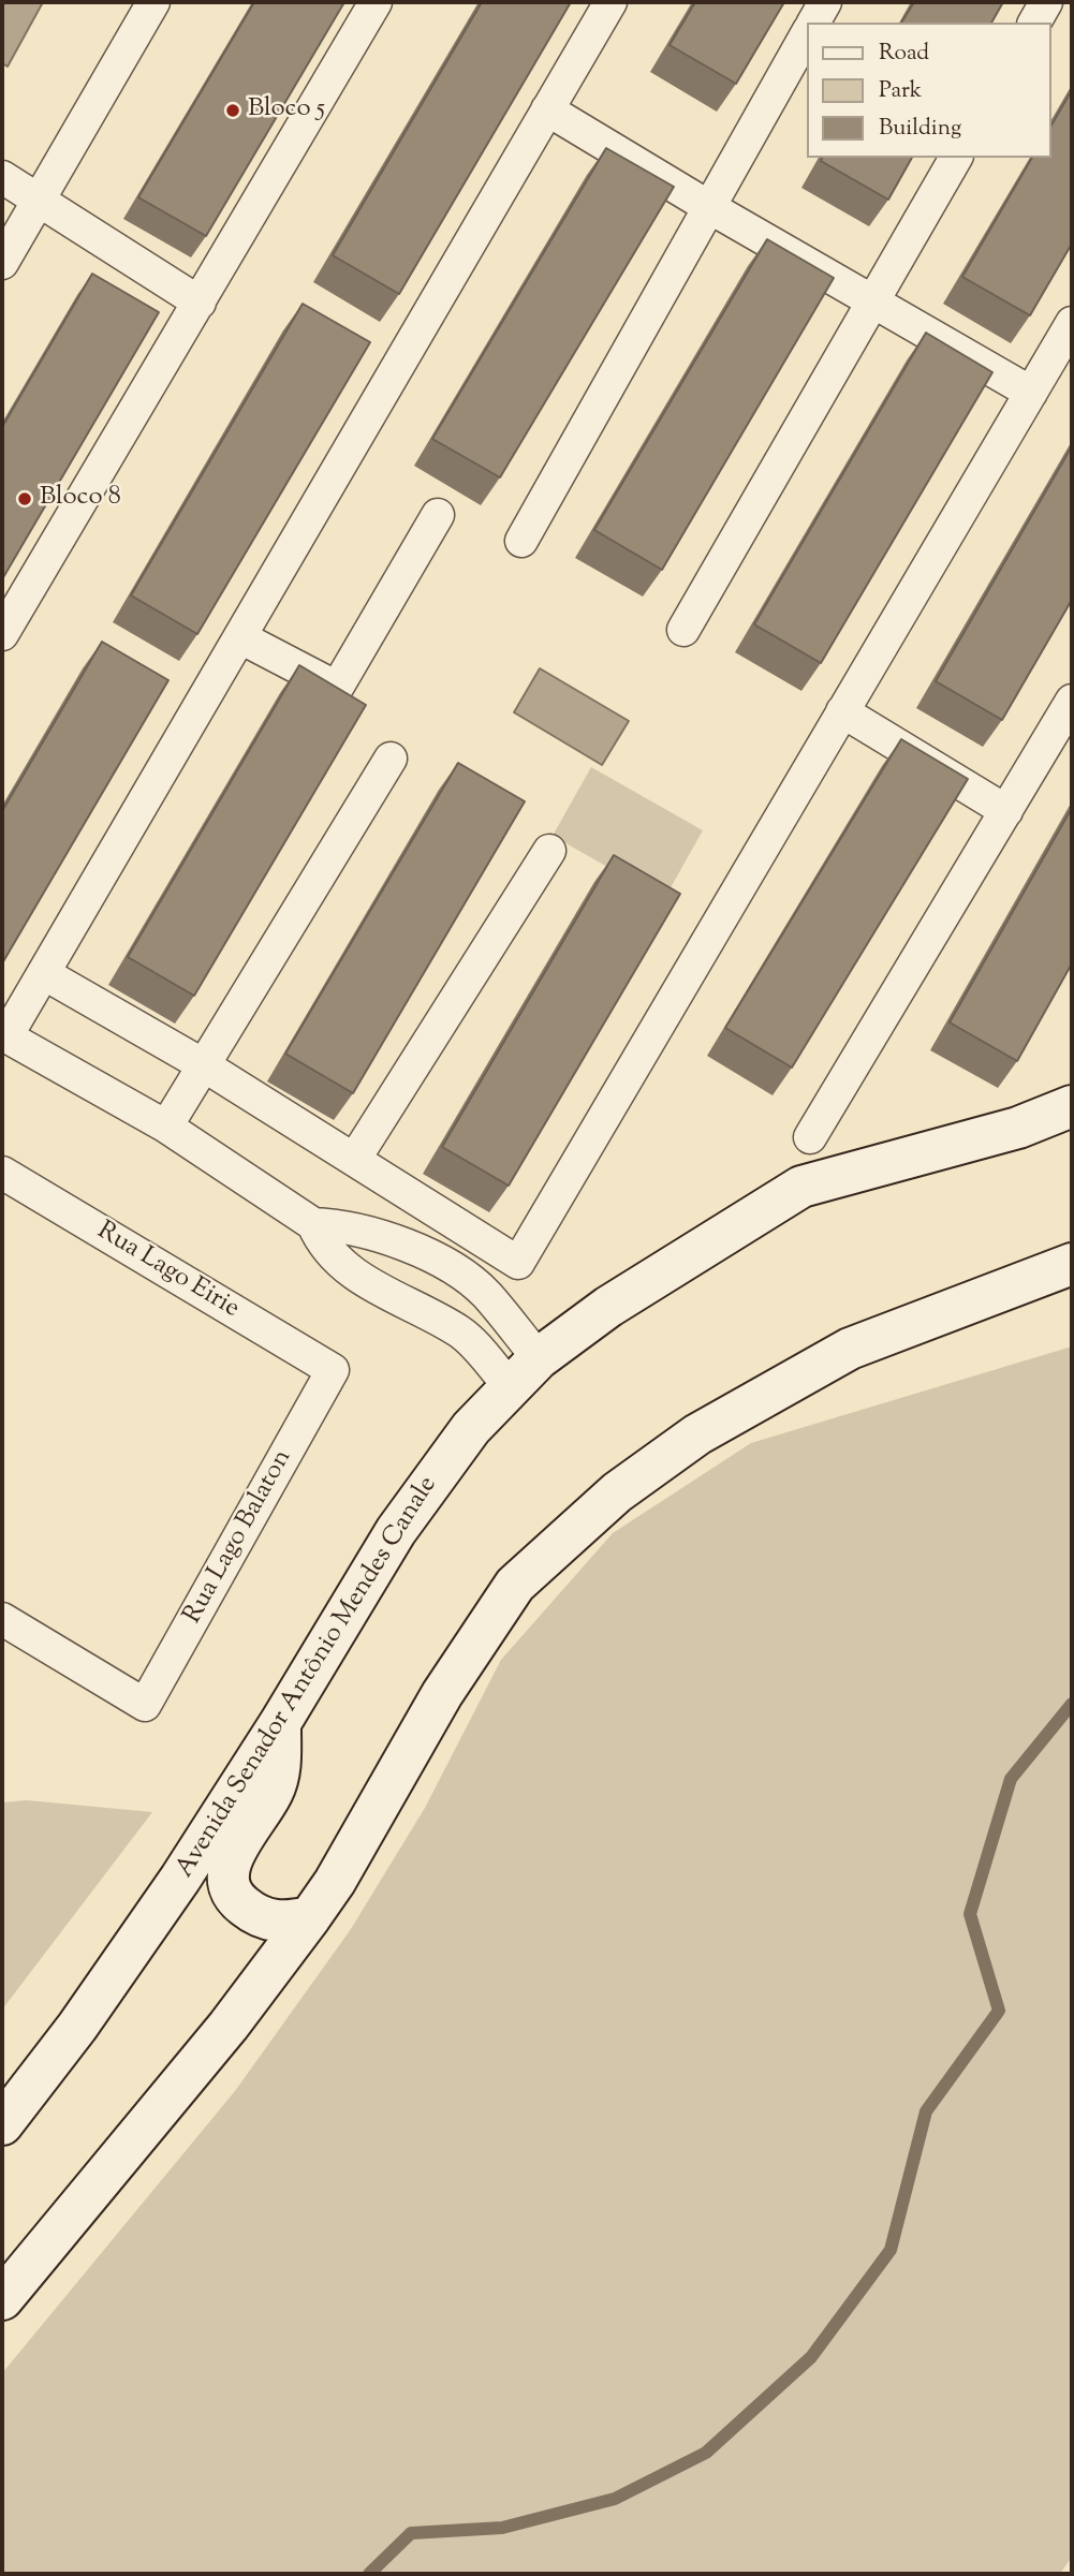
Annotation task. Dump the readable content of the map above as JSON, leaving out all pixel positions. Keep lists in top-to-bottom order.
{
  "streets": {
    "main road": ["Avenida Senador Antônio Mendes Canale"],
    "street": ["Rua Lago Eirie", "Rua Lago Balaton"]
  },
  "crossings": [
    ["Rua Lago Eirie", "Rua Lago Balaton"]
  ],
  "places": ["Bloco 5", "Bloco 8"],
  "legend": ["Road", "Park", "Building"]
}
